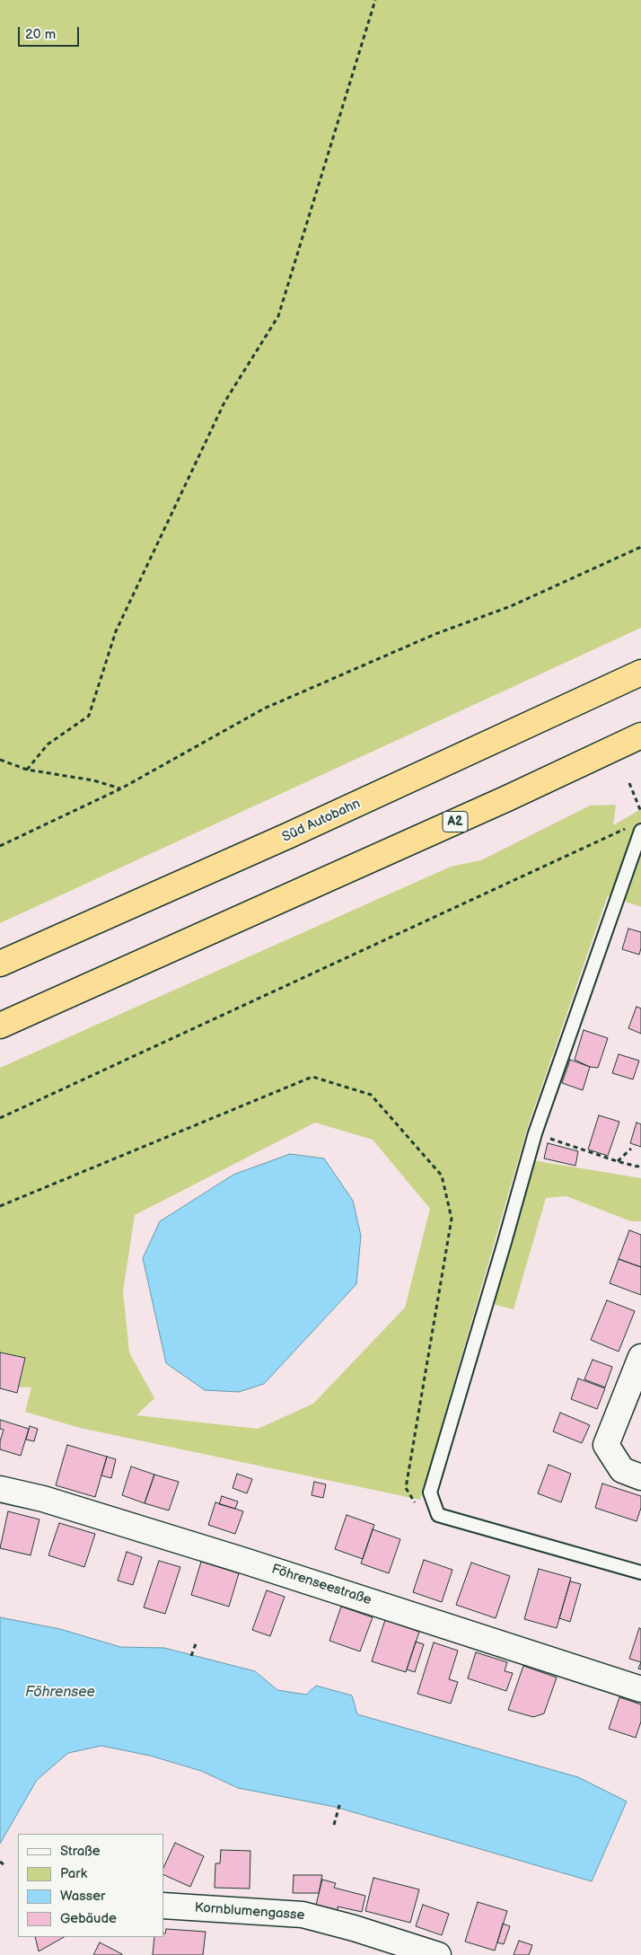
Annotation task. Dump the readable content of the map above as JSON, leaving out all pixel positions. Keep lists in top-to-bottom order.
{
  "streets": {
    "highway": ["Süd Autobahn", "A2"],
    "street": ["Föhrenseestraße", "Kornblumengasse"]
  },
  "water": ["Föhrensee"],
  "legend": [
    "Straße",
    "Park",
    "Wasser",
    "Gebäude"
  ],
  "scale_bar": "20 m"
}
